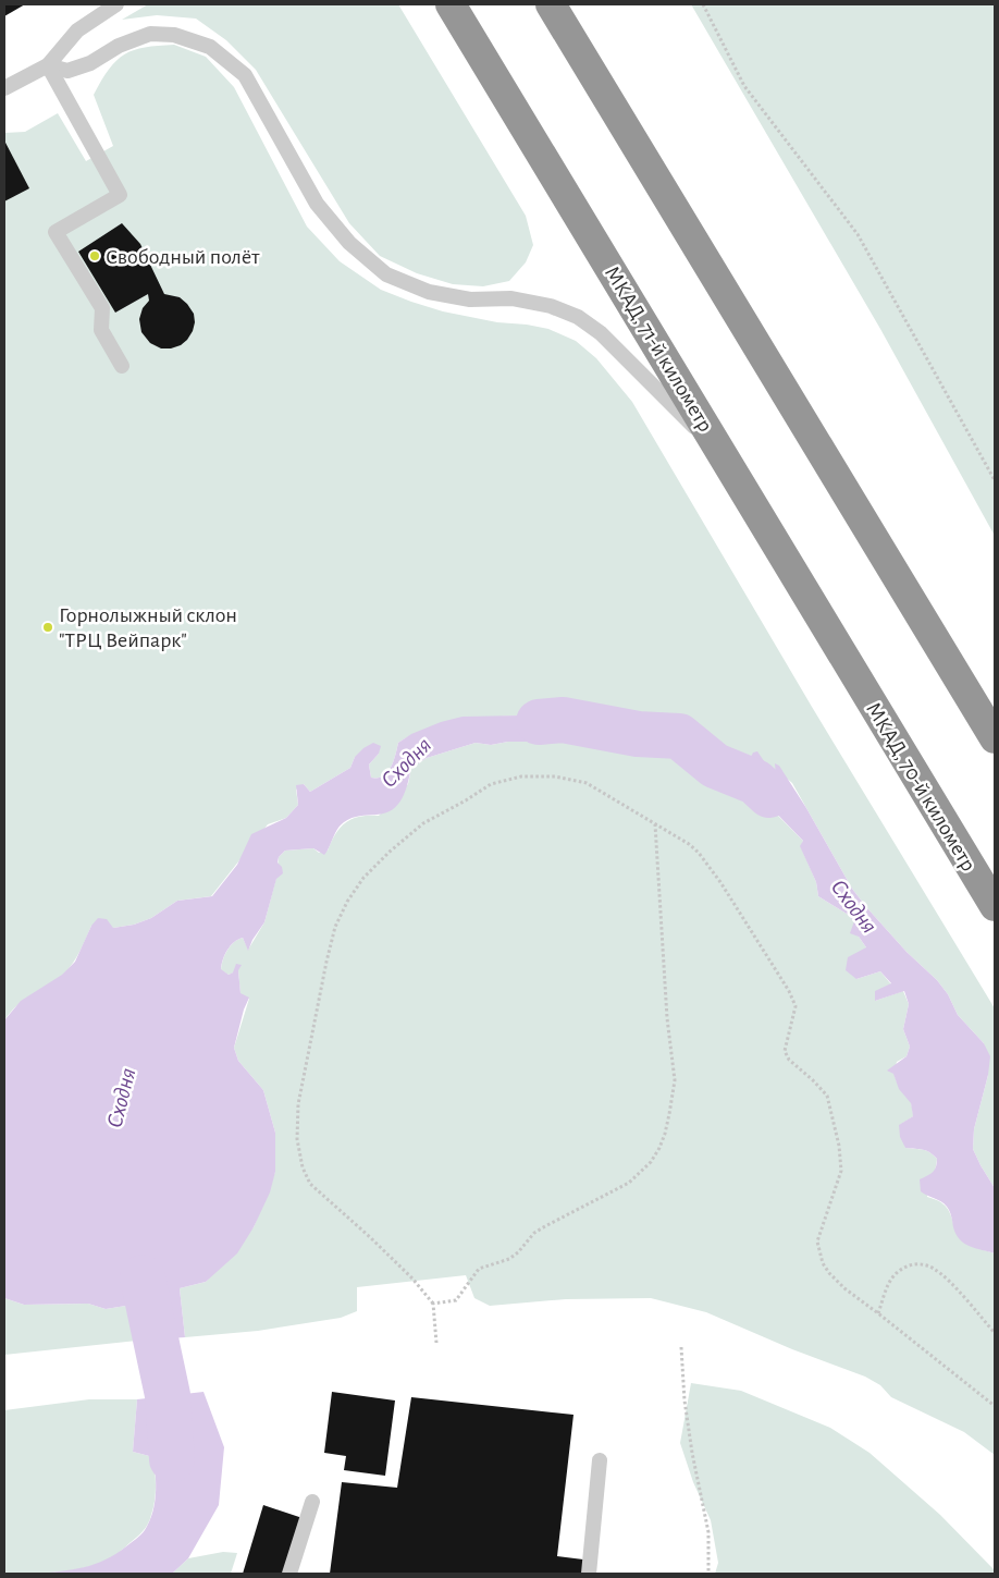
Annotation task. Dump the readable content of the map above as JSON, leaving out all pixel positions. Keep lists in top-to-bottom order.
{
  "streets": {
    "highway": ["МКАД, 71-й километр", "МКАД, 70-й километр"]
  },
  "crossings": [
    ["МКАД, 71-й километр", "МКАД, 70-й километр"]
  ],
  "water": ["Сходня"],
  "places": ["Свободный полёт", "Горнолыжный склон \"ТРЦ Вейпарк\""]
}
